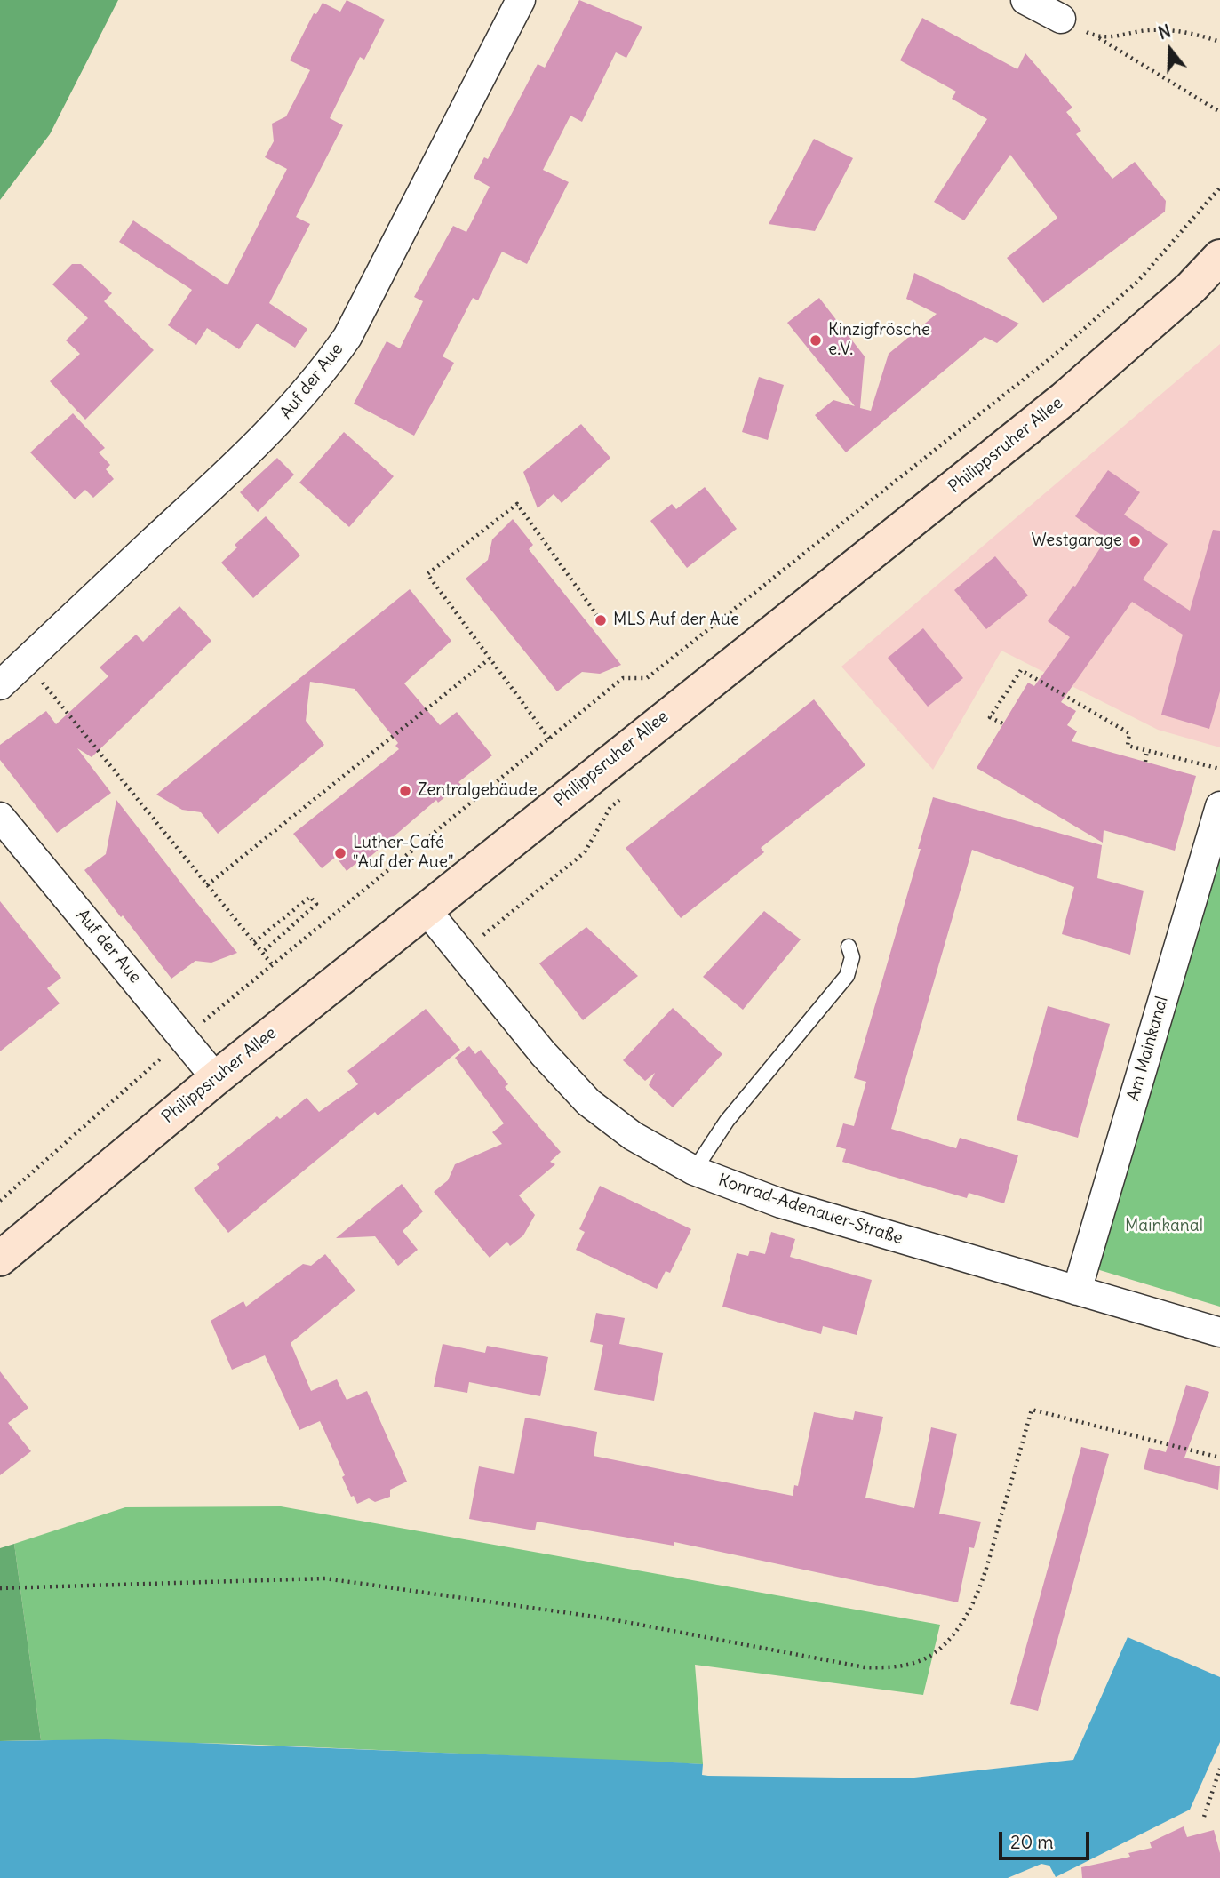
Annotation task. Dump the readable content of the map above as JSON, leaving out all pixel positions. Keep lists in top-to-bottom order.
{
  "streets": {
    "main road": ["Philippsruher Allee"],
    "street": ["Auf der Aue", "Am Mainkanal", "Konrad-Adenauer-Straße"]
  },
  "crossings": [
    ["Auf der Aue", "Philippsruher Allee"],
    ["Philippsruher Allee", "Konrad-Adenauer-Straße"],
    ["Am Mainkanal", "Konrad-Adenauer-Straße"]
  ],
  "parks": ["Mainkanal"],
  "places": [
    "Kinzigfrösche e.V.",
    "Westgarage",
    "MLS Auf der Aue",
    "Zentralgebäude",
    "Luther-Café \"Auf der Aue\""
  ],
  "scale_bar": "20 m",
  "north": "top"
}
